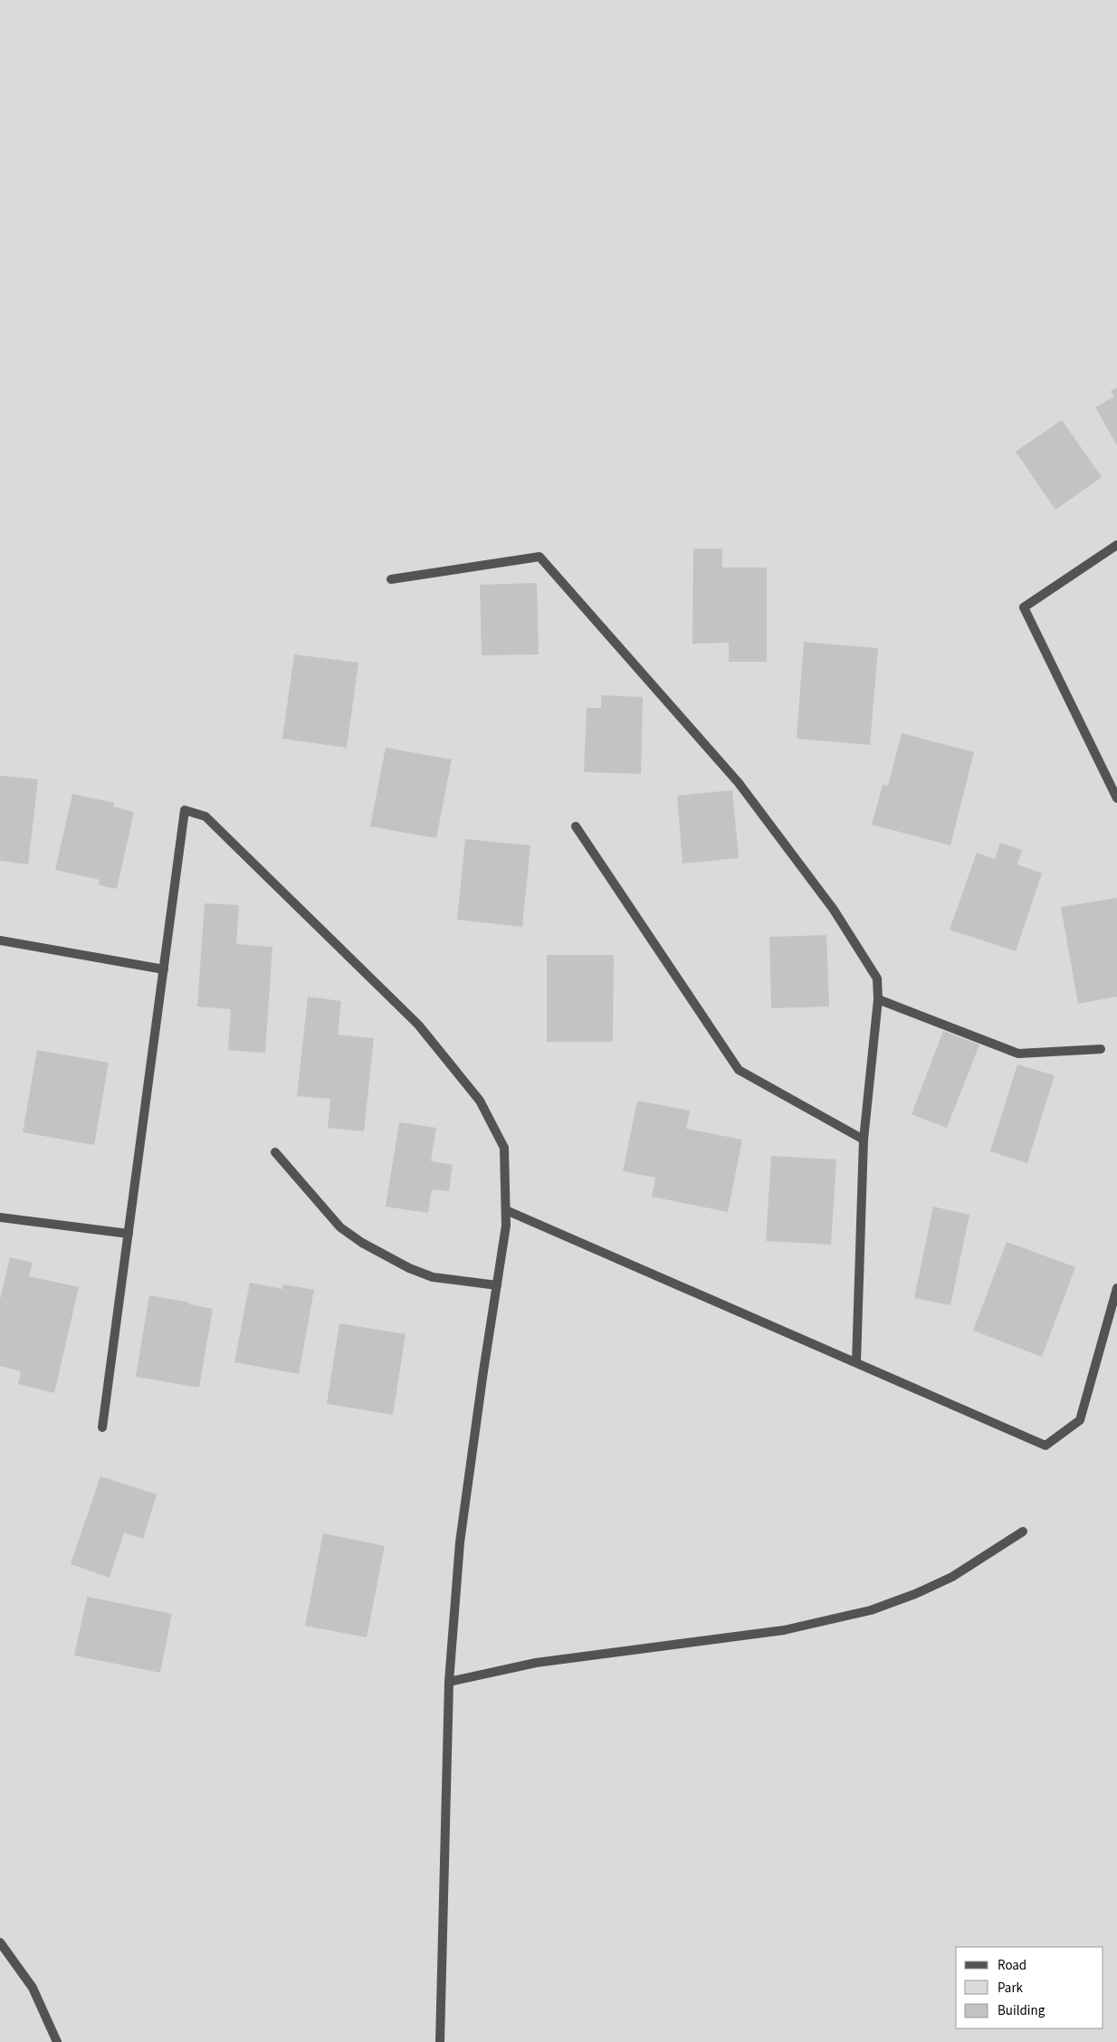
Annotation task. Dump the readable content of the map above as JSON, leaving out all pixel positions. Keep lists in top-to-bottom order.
{
  "legend": ["Road", "Park", "Building"]
}
